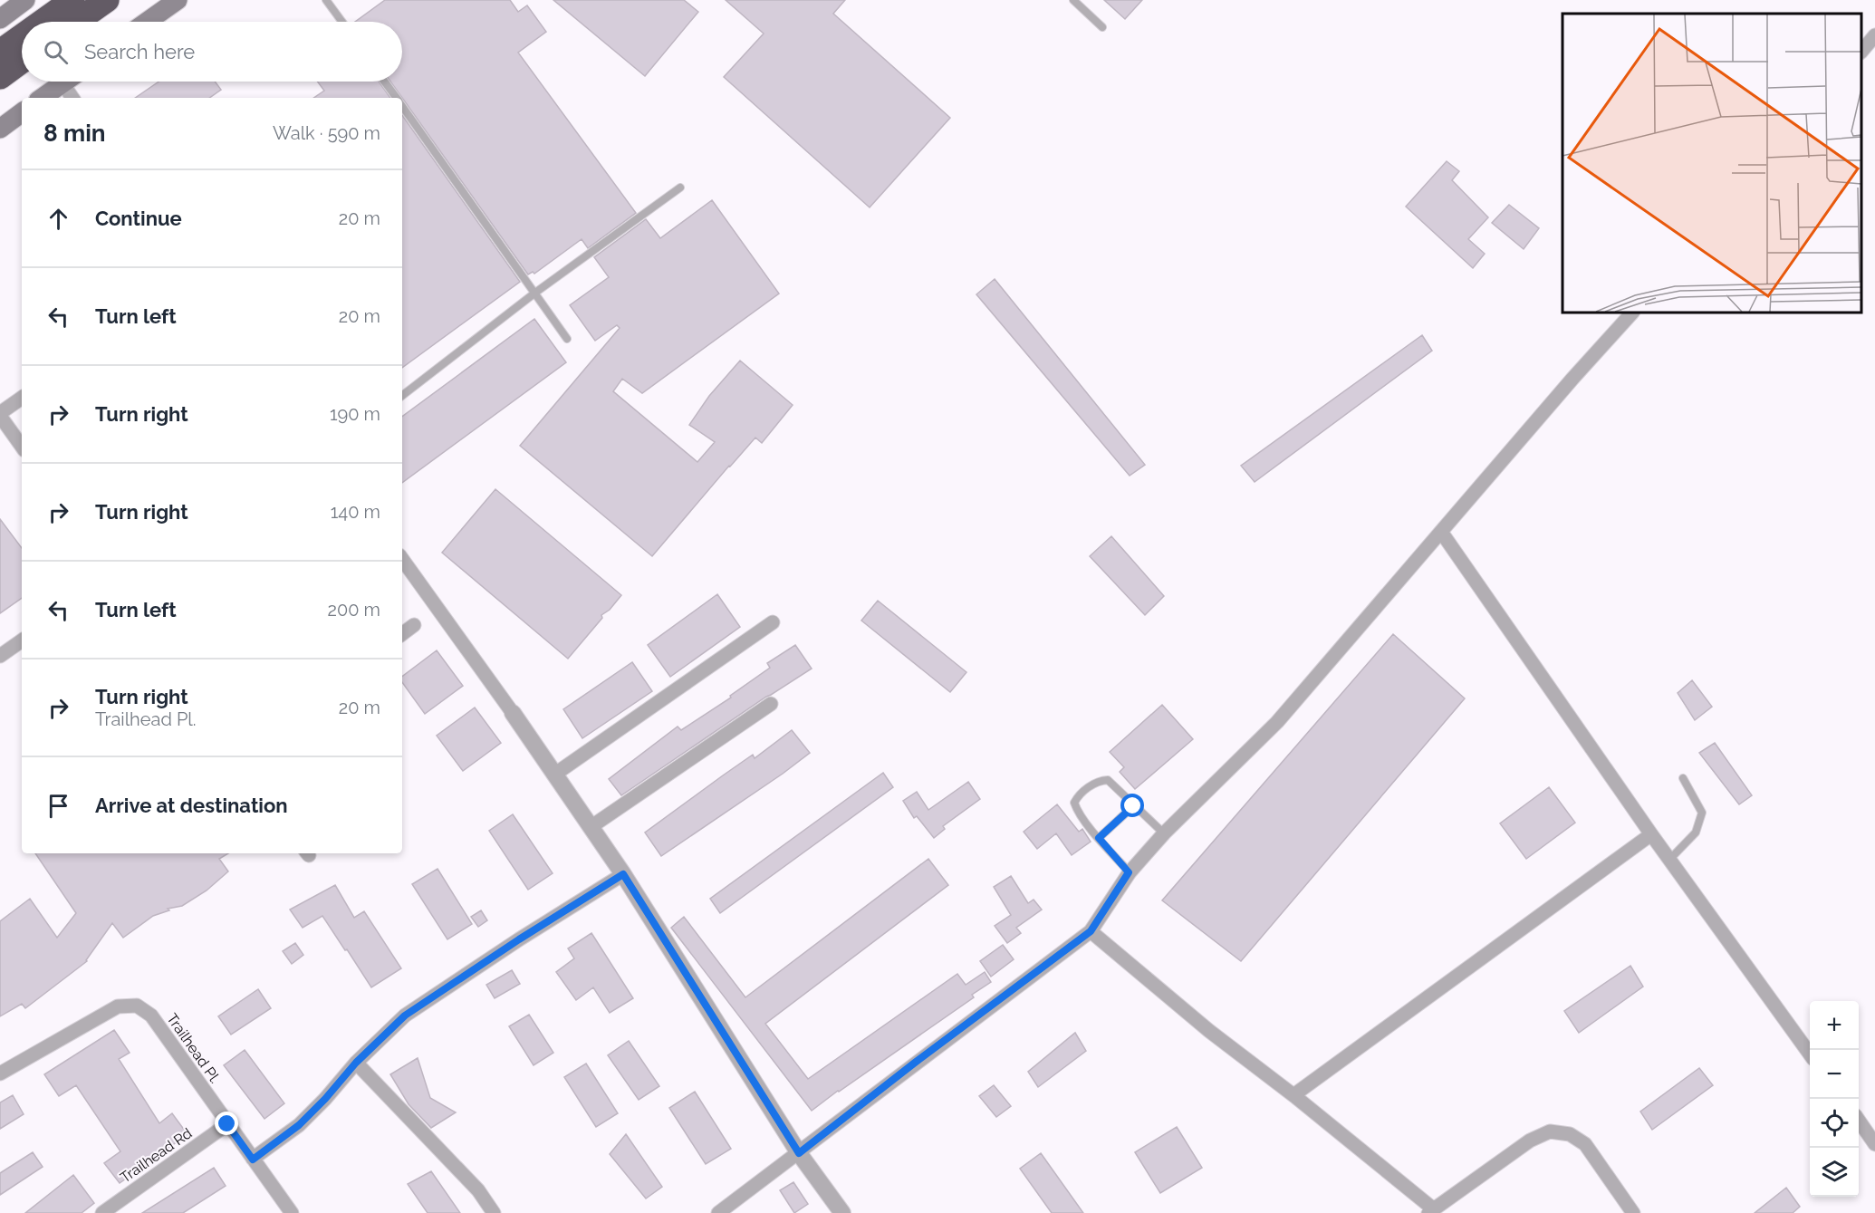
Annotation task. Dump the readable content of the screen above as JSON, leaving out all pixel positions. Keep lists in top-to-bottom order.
{
  "streets": {
    "street": ["Trailhead Pl.", "Trailhead Rd"]
  },
  "crossings": [
    ["Trailhead Pl.", "Trailhead Rd"]
  ],
  "page": {
    "search": "Search here",
    "heading": ["8 min", "Walk · 590 m"],
    "list": [
      ["Continue", "20 m"],
      ["Turn left", "20 m"],
      ["Turn right", "190 m"],
      ["Turn right", "140 m"],
      ["Turn left", "200 m"],
      ["Turn right", "Trailhead Pl.", "20 m"],
      "Arrive at destination"
    ],
    "map_buttons": ["+", "−"]
  }
}
